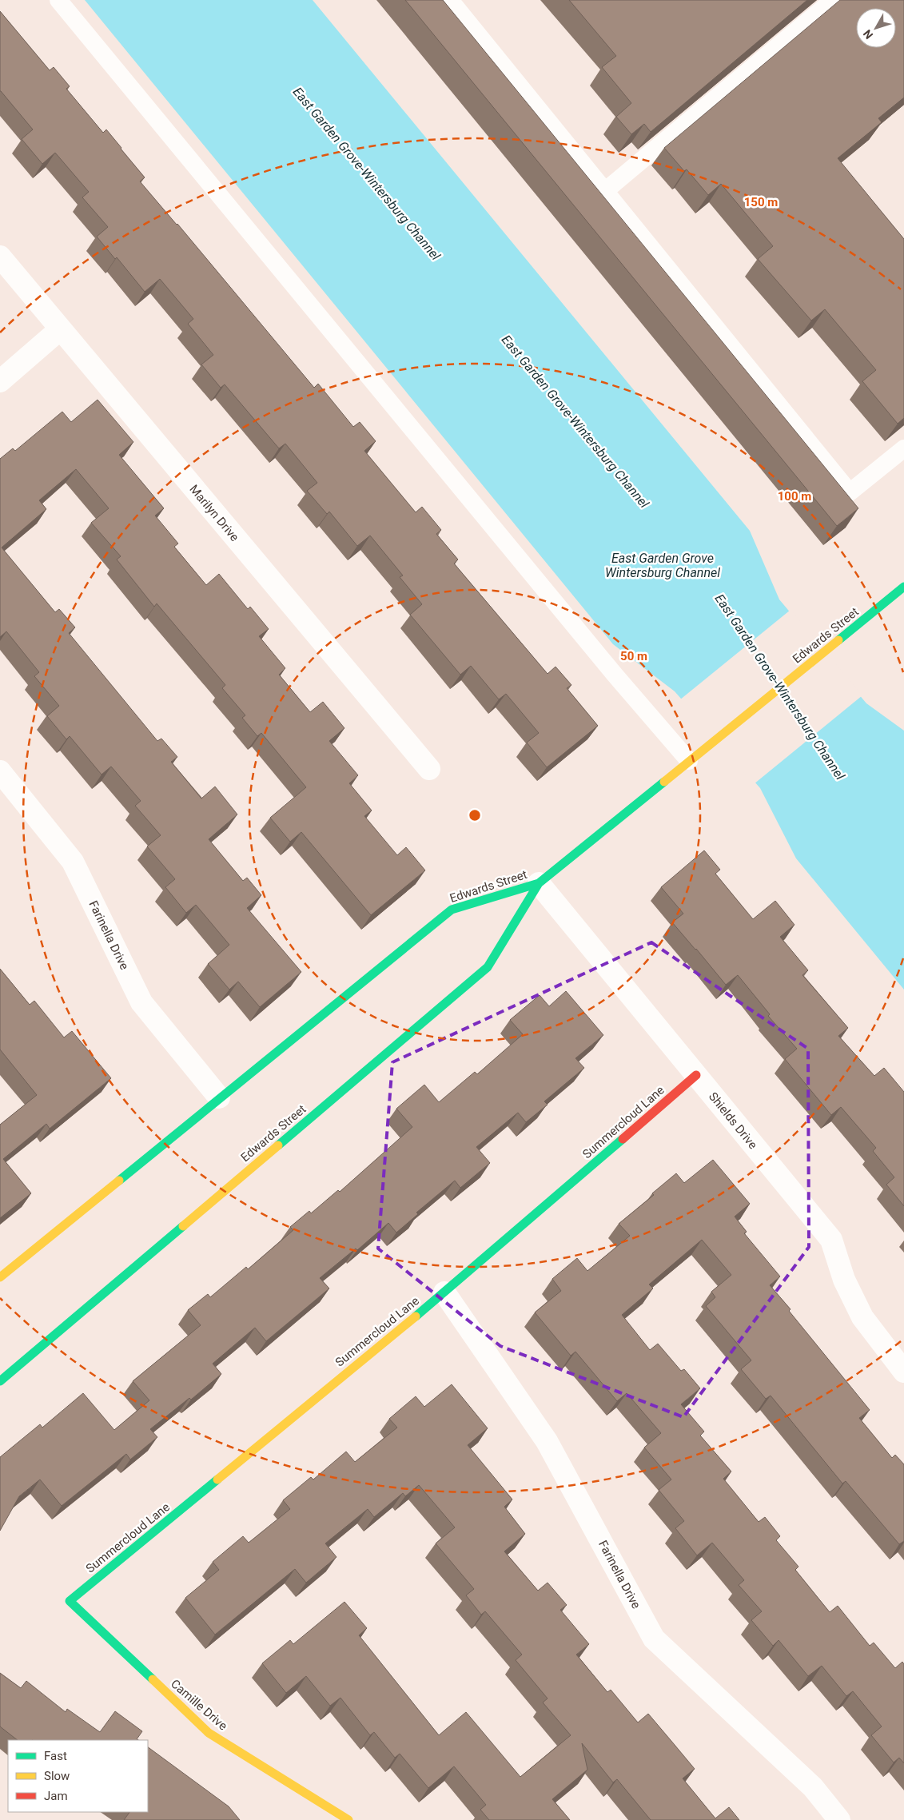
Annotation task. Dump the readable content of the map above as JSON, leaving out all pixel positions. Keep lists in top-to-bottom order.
{
  "streets": {
    "main road": ["Edwards Street", "Summercloud Lane", "Camille Drive"],
    "street": ["Marilyn Drive", "Farinella Drive", "Shields Drive"]
  },
  "crossings": [
    ["Edwards Street", "Farinella Drive"],
    ["Edwards Street", "Shields Drive"],
    ["Farinella Drive", "Summercloud Lane"],
    ["Shields Drive", "Summercloud Lane"],
    ["Summercloud Lane", "Camille Drive"]
  ],
  "water": ["East Garden Grove-Wintersburg Channel", "East Garden Grove Wintersburg Channel"],
  "legend": ["Fast", "Slow", "Jam"],
  "north": "bottom left",
  "rings": ["150 m", "100 m", "50 m"]
}
